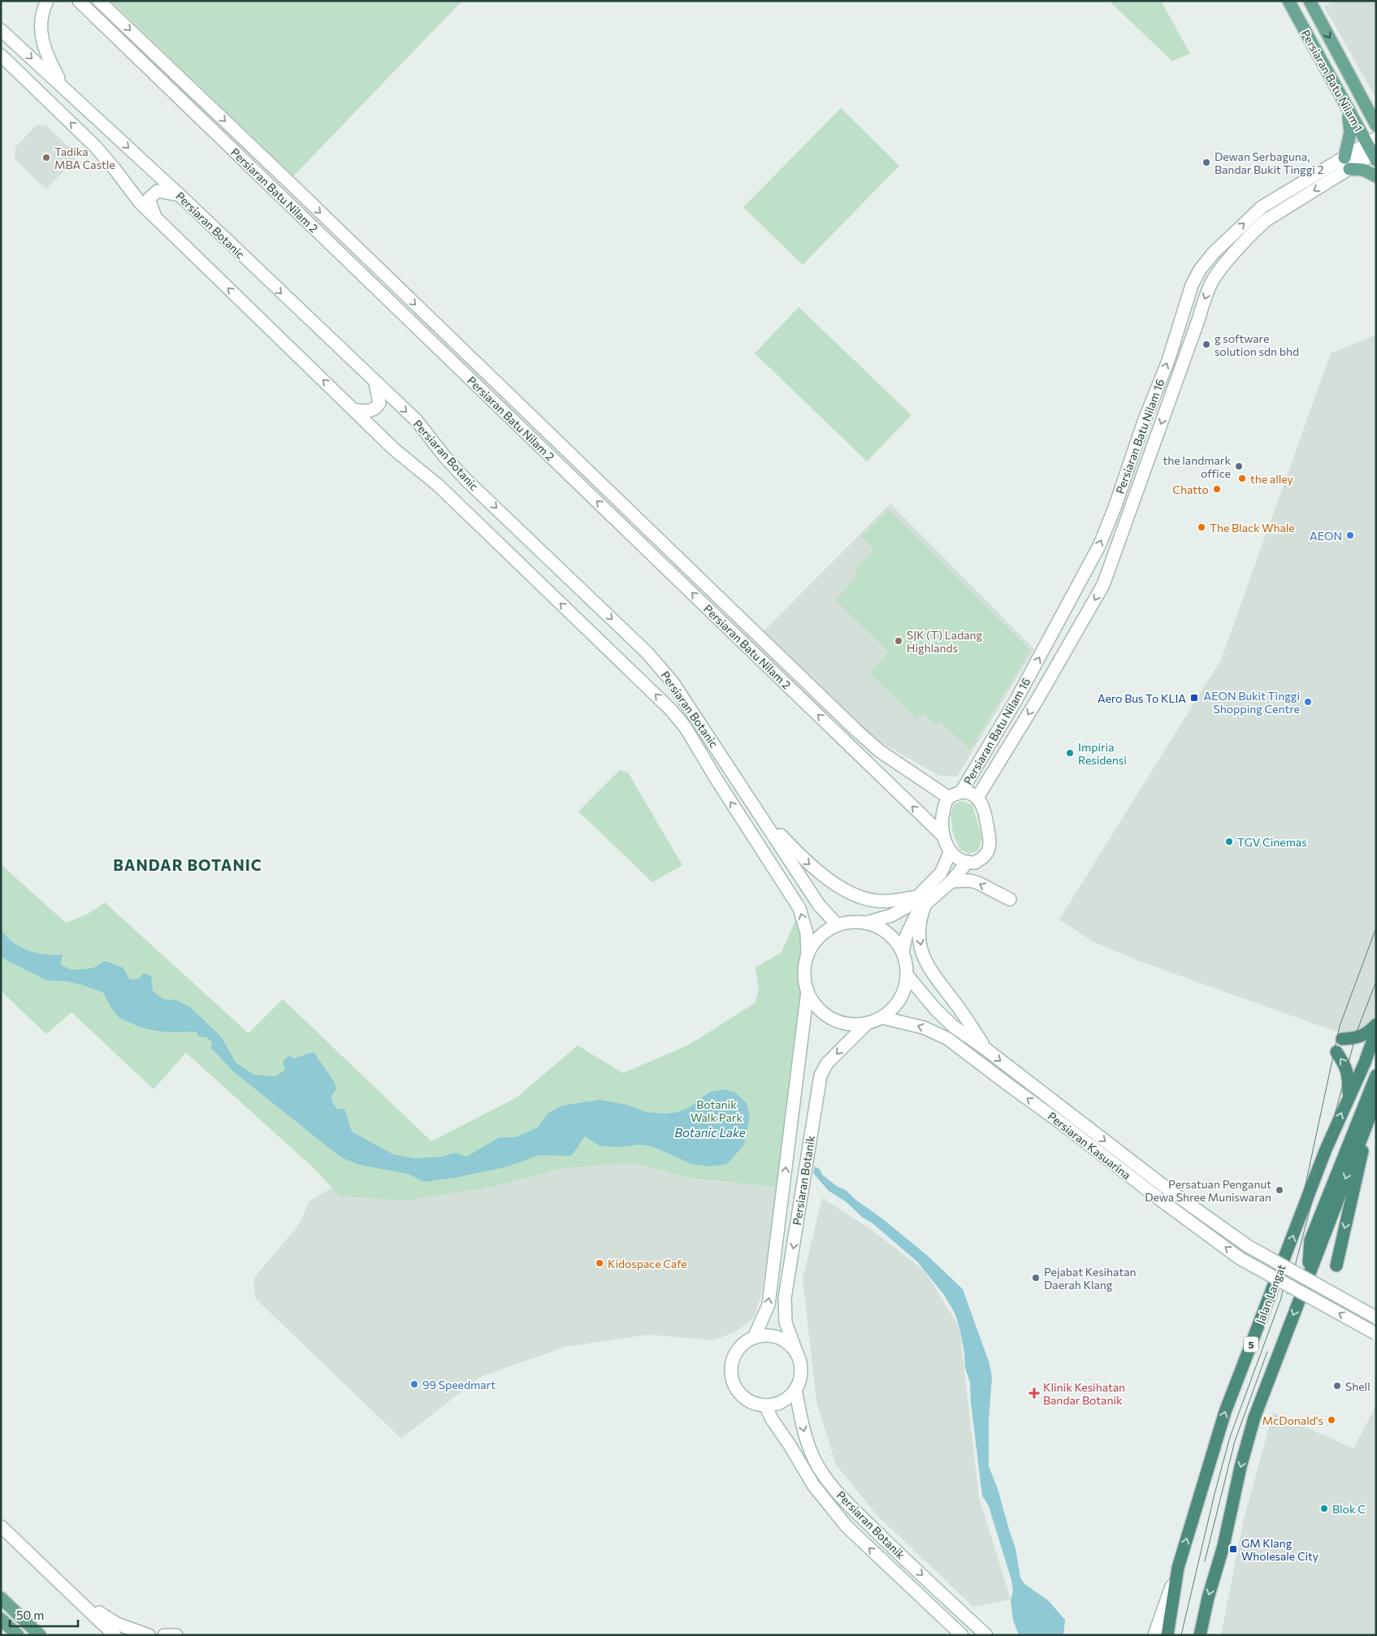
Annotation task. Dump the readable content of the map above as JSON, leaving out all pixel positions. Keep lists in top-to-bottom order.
{
  "streets": {
    "highway": ["Jalan Langat", "5"],
    "main road": [
      "Persiaran Batu Nilam 1",
      "Persiaran Batu Nilam 2",
      "Persiaran Botanic",
      "Persiaran Batu Nilam 16",
      "Persiaran Kasuarina",
      "Persiaran Botanik"
    ]
  },
  "crossings": [
    ["Persiaran Batu Nilam 1", "Persiaran Batu Nilam 16"],
    ["Persiaran Batu Nilam 2", "Persiaran Batu Nilam 16"],
    ["Persiaran Botanic", "Persiaran Kasuarina"],
    ["Persiaran Botanic", "Persiaran Botanik"],
    ["Persiaran Kasuarina", "Persiaran Botanik"]
  ],
  "districts": ["BANDAR BOTANIC"],
  "water": ["Botanic Lake"],
  "parks": ["Botanik Walk Park"],
  "places": {
    "other": [
      "Tadika MBA Castle",
      "Dewan Serbaguna, Bandar Bukit Tinggi 2",
      "g software solution sdn bhd",
      "the landmark office",
      "the alley",
      "Chatto",
      "The Black Whale",
      "AEON",
      "SJK (T) Ladang Highlands",
      "AEON Bukit Tinggi Shopping Centre",
      "Impiria Residensi",
      "TGV Cinemas",
      "Persatuan Penganut Dewa Shree Muniswaran",
      "Kidospace Cafe",
      "Pejabat Kesihatan Daerah Klang",
      "99 Speedmart",
      "Shell",
      "McDonald's",
      "Blok C"
    ],
    "transit": ["Aero Bus To KLIA", "GM Klang Wholesale City"],
    "health": ["Klinik Kesihatan Bandar Botanik"]
  },
  "scale_bar": "50 m"
}
